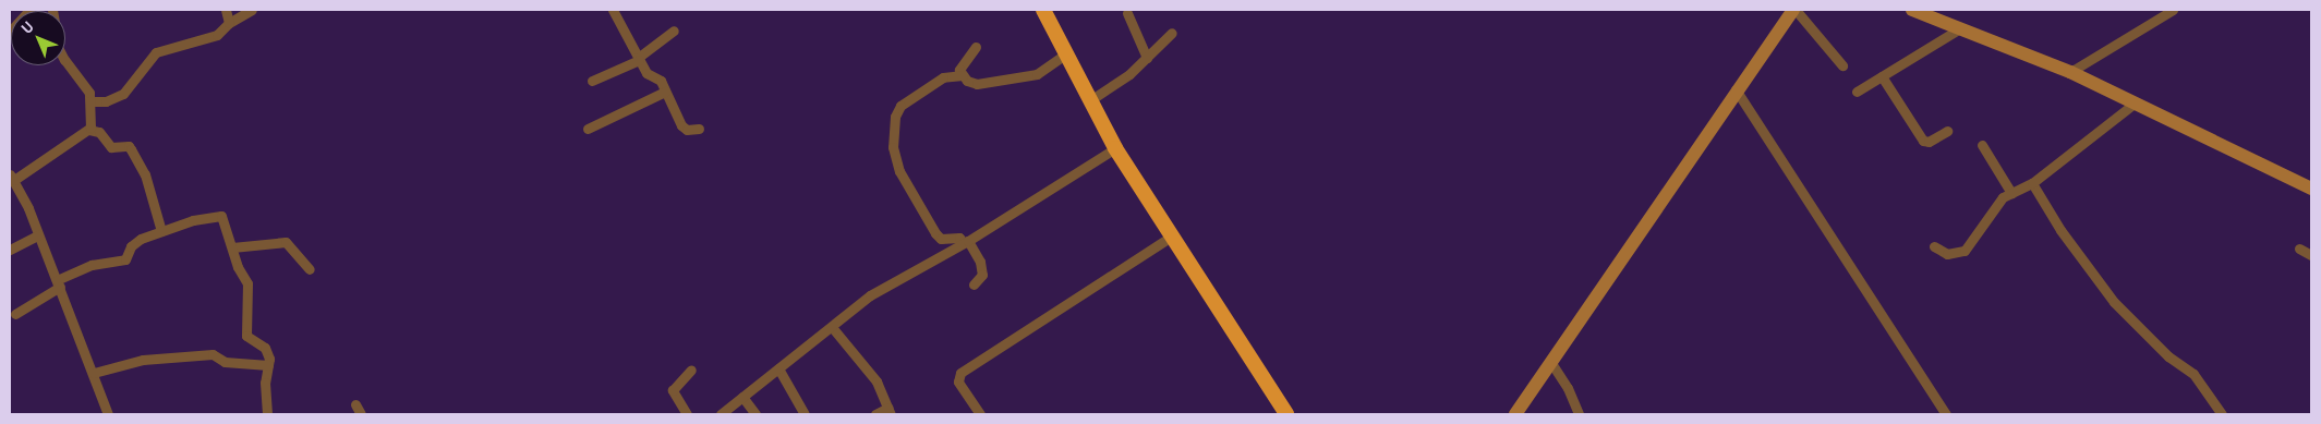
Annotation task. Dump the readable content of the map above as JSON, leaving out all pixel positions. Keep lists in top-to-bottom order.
{
  "north": "top left"
}
